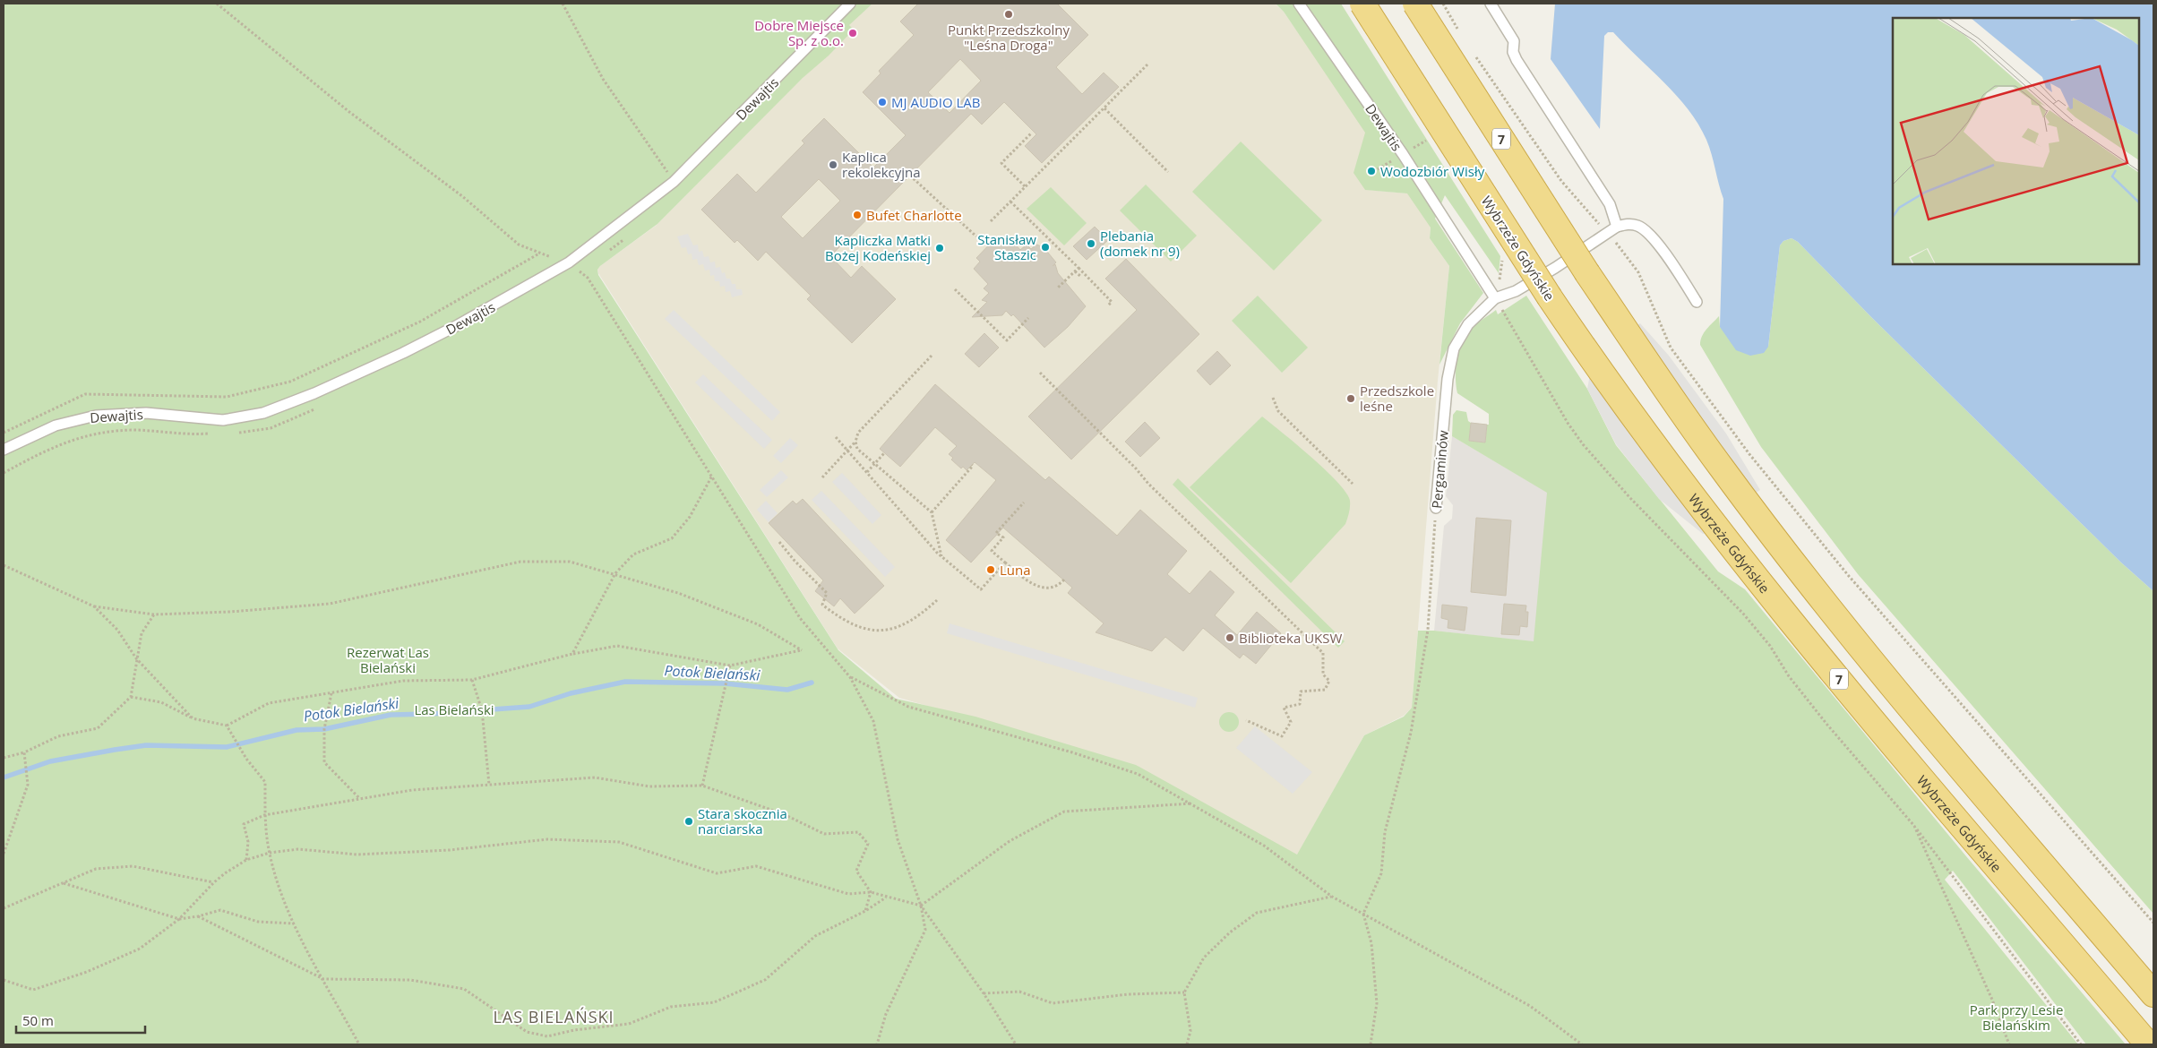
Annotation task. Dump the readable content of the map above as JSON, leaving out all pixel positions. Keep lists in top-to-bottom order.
{
  "streets": {
    "highway": ["7", "Wybrzeże Gdyńskie"],
    "lane": ["Dewajtis", "Pergaminów"]
  },
  "crossings": [
    ["Dewajtis", "Pergaminów"]
  ],
  "districts": ["LAS BIELAŃSKI"],
  "water": ["Potok Bielański"],
  "parks": ["Rezerwat Las Bielański", "Las Bielański", "Park przy Lesie Bielańskim"],
  "places": [
    "Punkt Przedszkolny \"Leśna Droga\"",
    "Dobre Miejsce Sp. z o.o.",
    "MJ AUDIO LAB",
    "Kaplica rekolekcyjna",
    "Wodozbiór Wisły",
    "Bufet Charlotte",
    "Plebania (domek nr 9)",
    "Stanisław Staszic",
    "Kapliczka Matki Bożej Kodeńskiej",
    "Przedszkole leśne",
    "Luna",
    "Biblioteka UKSW",
    "Stara skocznia narciarska"
  ],
  "scale_bar": "50 m"
}
